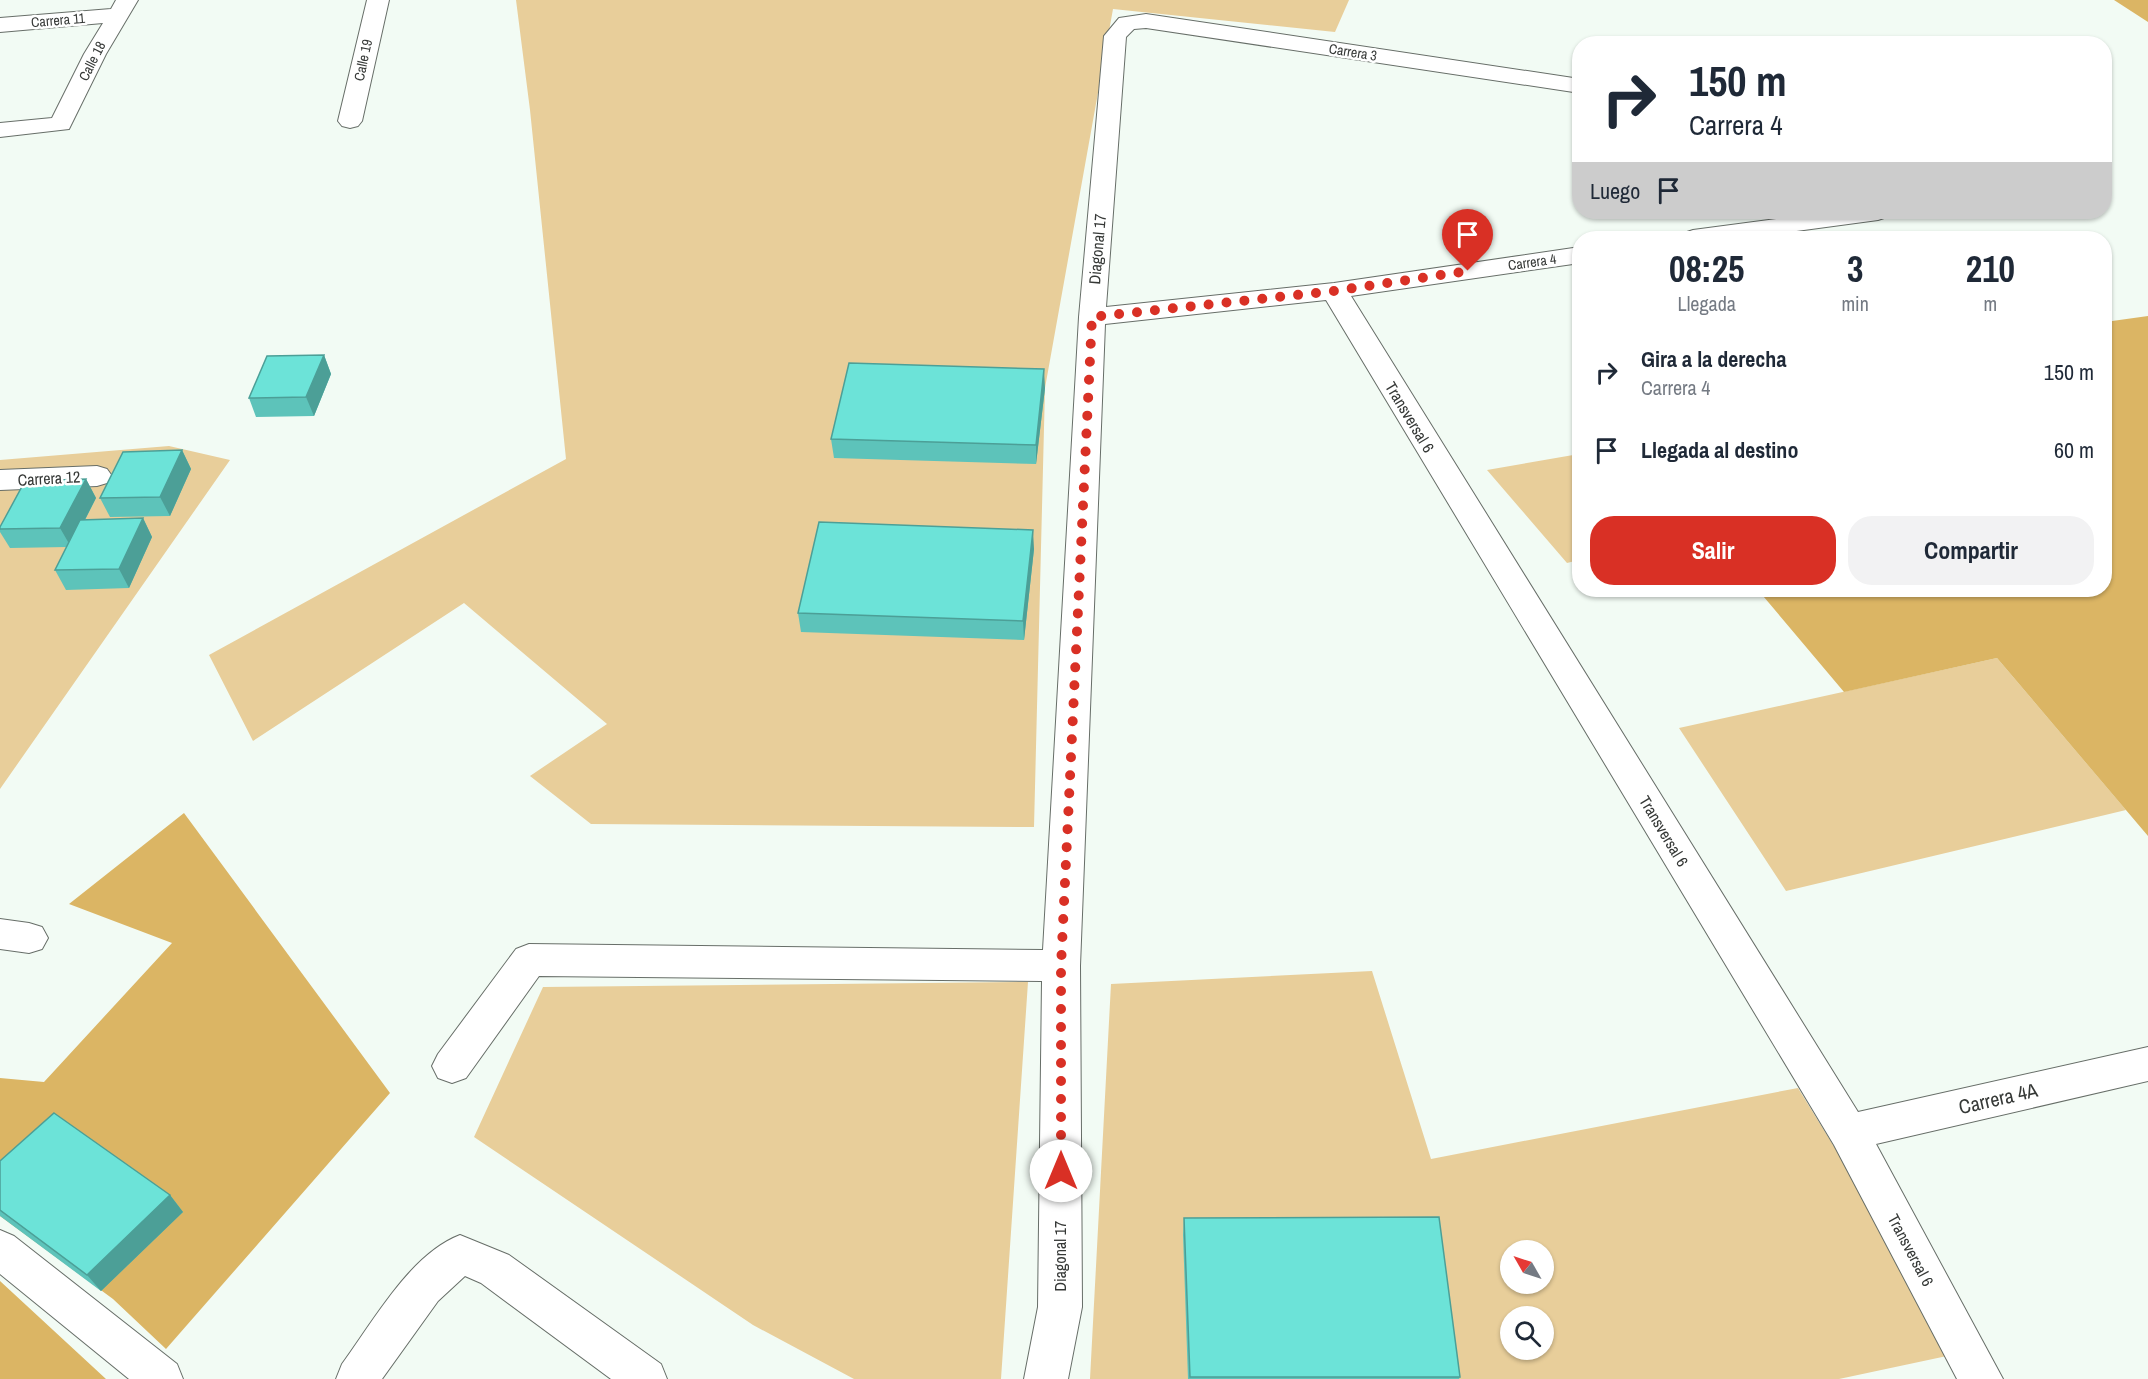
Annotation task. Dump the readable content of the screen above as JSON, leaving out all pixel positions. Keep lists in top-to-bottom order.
{
  "streets": {
    "street": [
      "Carrera 11",
      "Carrera 3",
      "Calle 19",
      "Calle 18",
      "Diagonal 17",
      "Carrera 4",
      "Transversal 6",
      "Carrera 12",
      "Carrera 4A"
    ]
  },
  "crossings": [
    ["Carrera 11", "Calle 18"],
    ["Carrera 3", "Diagonal 17"],
    ["Diagonal 17", "Carrera 4"],
    ["Carrera 4", "Transversal 6"],
    ["Transversal 6", "Carrera 4A"]
  ],
  "north": "top left",
  "page": {
    "turn": ["150 m", "Carrera 4"],
    "then": "Luego",
    "eta": [
      "08:25",
      "Llegada",
      "3",
      "min",
      "210",
      "m"
    ],
    "list": [
      {
        "name": "Gira a la derecha",
        "note": "Carrera 4",
        "value": "150 m"
      },
      {
        "name": "Llegada al destino",
        "value": "60 m"
      }
    ],
    "buttons": ["Salir", "Compartir"]
  }
}
